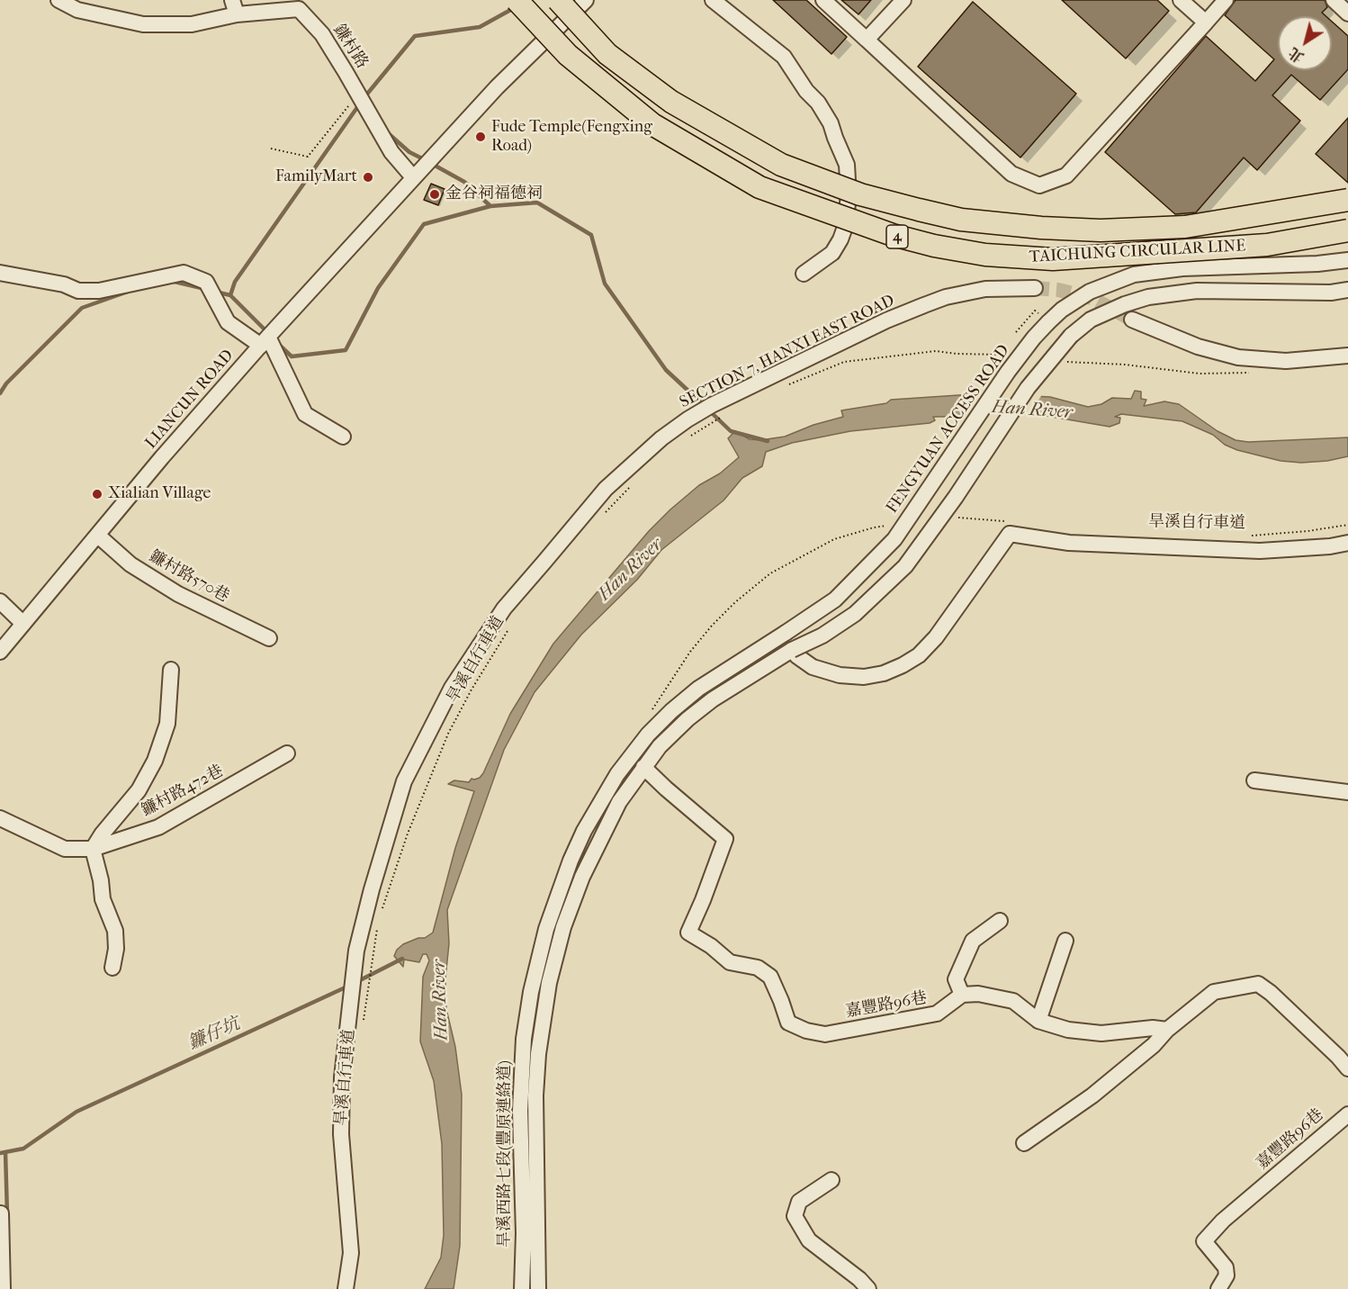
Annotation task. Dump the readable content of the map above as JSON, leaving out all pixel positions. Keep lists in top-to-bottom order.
{
  "streets": {
    "highway": ["4", "TAICHUNG CIRCULAR LINE"],
    "street": [
      "鎌村路",
      "SECTION 7, HANXI EAST ROAD",
      "LIANCUN ROAD",
      "FENGYUAN ACCESS ROAD",
      "鐮村路570巷",
      "鐮村路472巷",
      "嘉豐路96巷",
      "旱溪西路七段(豐原連絡道)"
    ],
    "path": ["旱溪自行車道"]
  },
  "crossings": [
    ["鎌村路", "LIANCUN ROAD"],
    ["LIANCUN ROAD", "鐮村路570巷"],
    ["FENGYUAN ACCESS ROAD", "旱溪西路七段(豐原連絡道)"],
    ["嘉豐路96巷", "旱溪西路七段(豐原連絡道)"]
  ],
  "water": ["Han River", "鐮仔坑"],
  "places": [
    "Fude Temple(Fengxing Road)",
    "FamilyMart",
    "金谷祠福德祠",
    "Xialian Village"
  ],
  "north": "bottom left"
}
